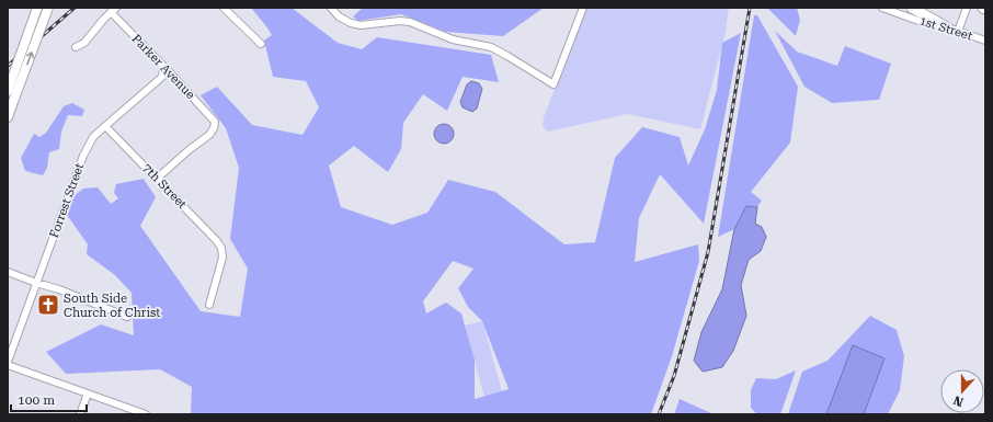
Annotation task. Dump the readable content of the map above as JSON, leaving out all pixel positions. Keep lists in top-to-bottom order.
{
  "streets": {
    "street": [
      "1st Street",
      "Parker Avenue",
      "7th Street",
      "Forrest Street"
    ]
  },
  "crossings": [
    ["Parker Avenue", "7th Street"],
    ["Parker Avenue", "Forrest Street"],
    ["7th Street", "Forrest Street"]
  ],
  "places": {
    "church": ["South Side Church of Christ"]
  },
  "scale_bar": "100 m",
  "north": "bottom"
}
